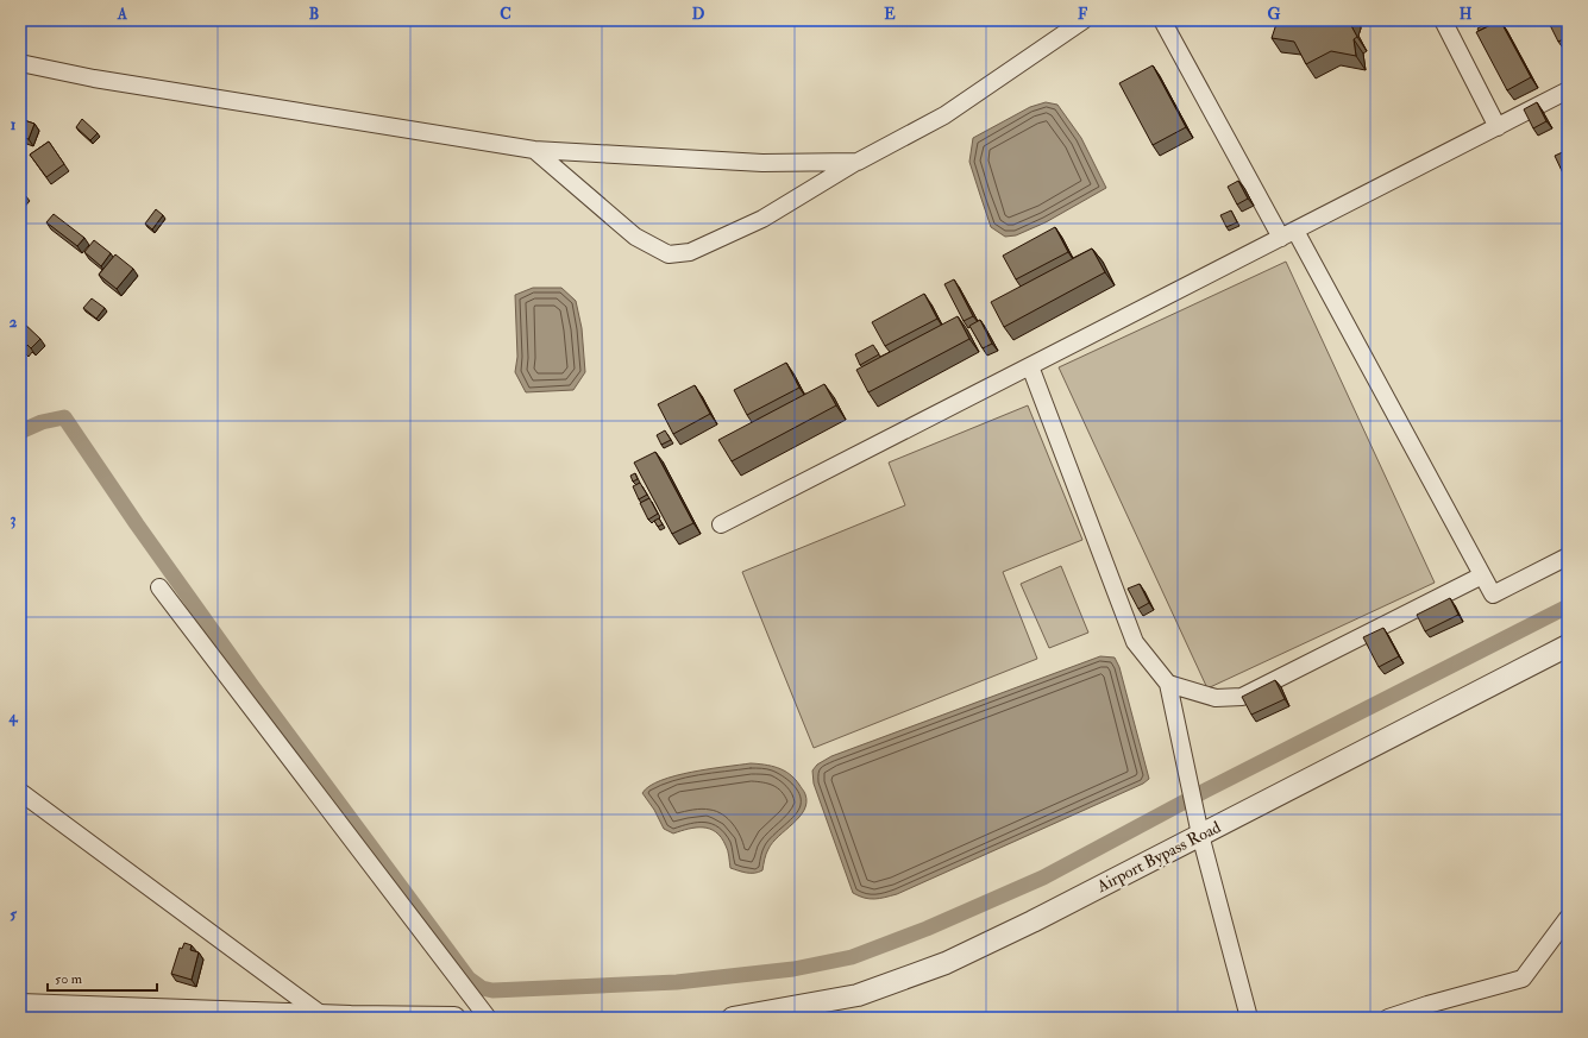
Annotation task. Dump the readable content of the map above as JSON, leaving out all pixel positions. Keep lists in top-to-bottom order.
{
  "streets": {
    "street": ["Airport Bypass Road"]
  },
  "scale_bar": "50 m",
  "grid": {
    "columns": [
      "A",
      "B",
      "C",
      "D",
      "E",
      "F",
      "G",
      "H"
    ],
    "rows": [
      "1",
      "2",
      "3",
      "4",
      "5"
    ]
  }
}
